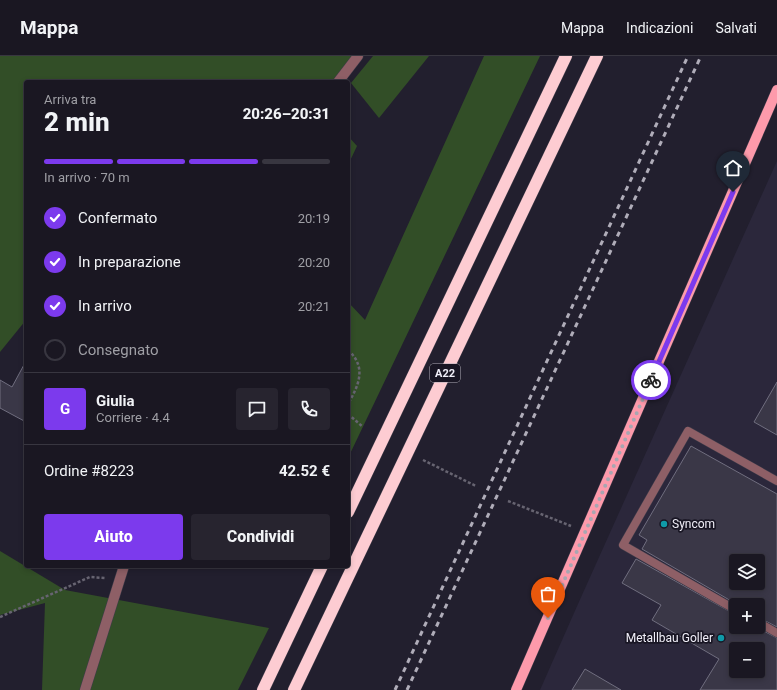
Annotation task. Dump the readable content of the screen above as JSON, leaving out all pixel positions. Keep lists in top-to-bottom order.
{
  "streets": {
    "highway": ["A22"]
  },
  "places": ["Syncom", "Metallbau Goller"],
  "page": {
    "header": "Mappa",
    "nav": ["Mappa", "Indicazioni", "Salvati"],
    "heading": ["2 min", "Arriva tra", "20:26–20:31"],
    "panel": [
      "Giulia",
      "Corriere · 4.4",
      "Ordine #8223",
      "42.52 €"
    ],
    "bar": "In arrivo · 70 m",
    "list": [
      ["Confermato", "20:19"],
      ["In preparazione", "20:20"],
      ["In arrivo", "20:21"],
      "Consegnato"
    ],
    "round": "G",
    "buttons": ["Aiuto", "Condividi"],
    "map_buttons": ["+", "−"]
  }
}
